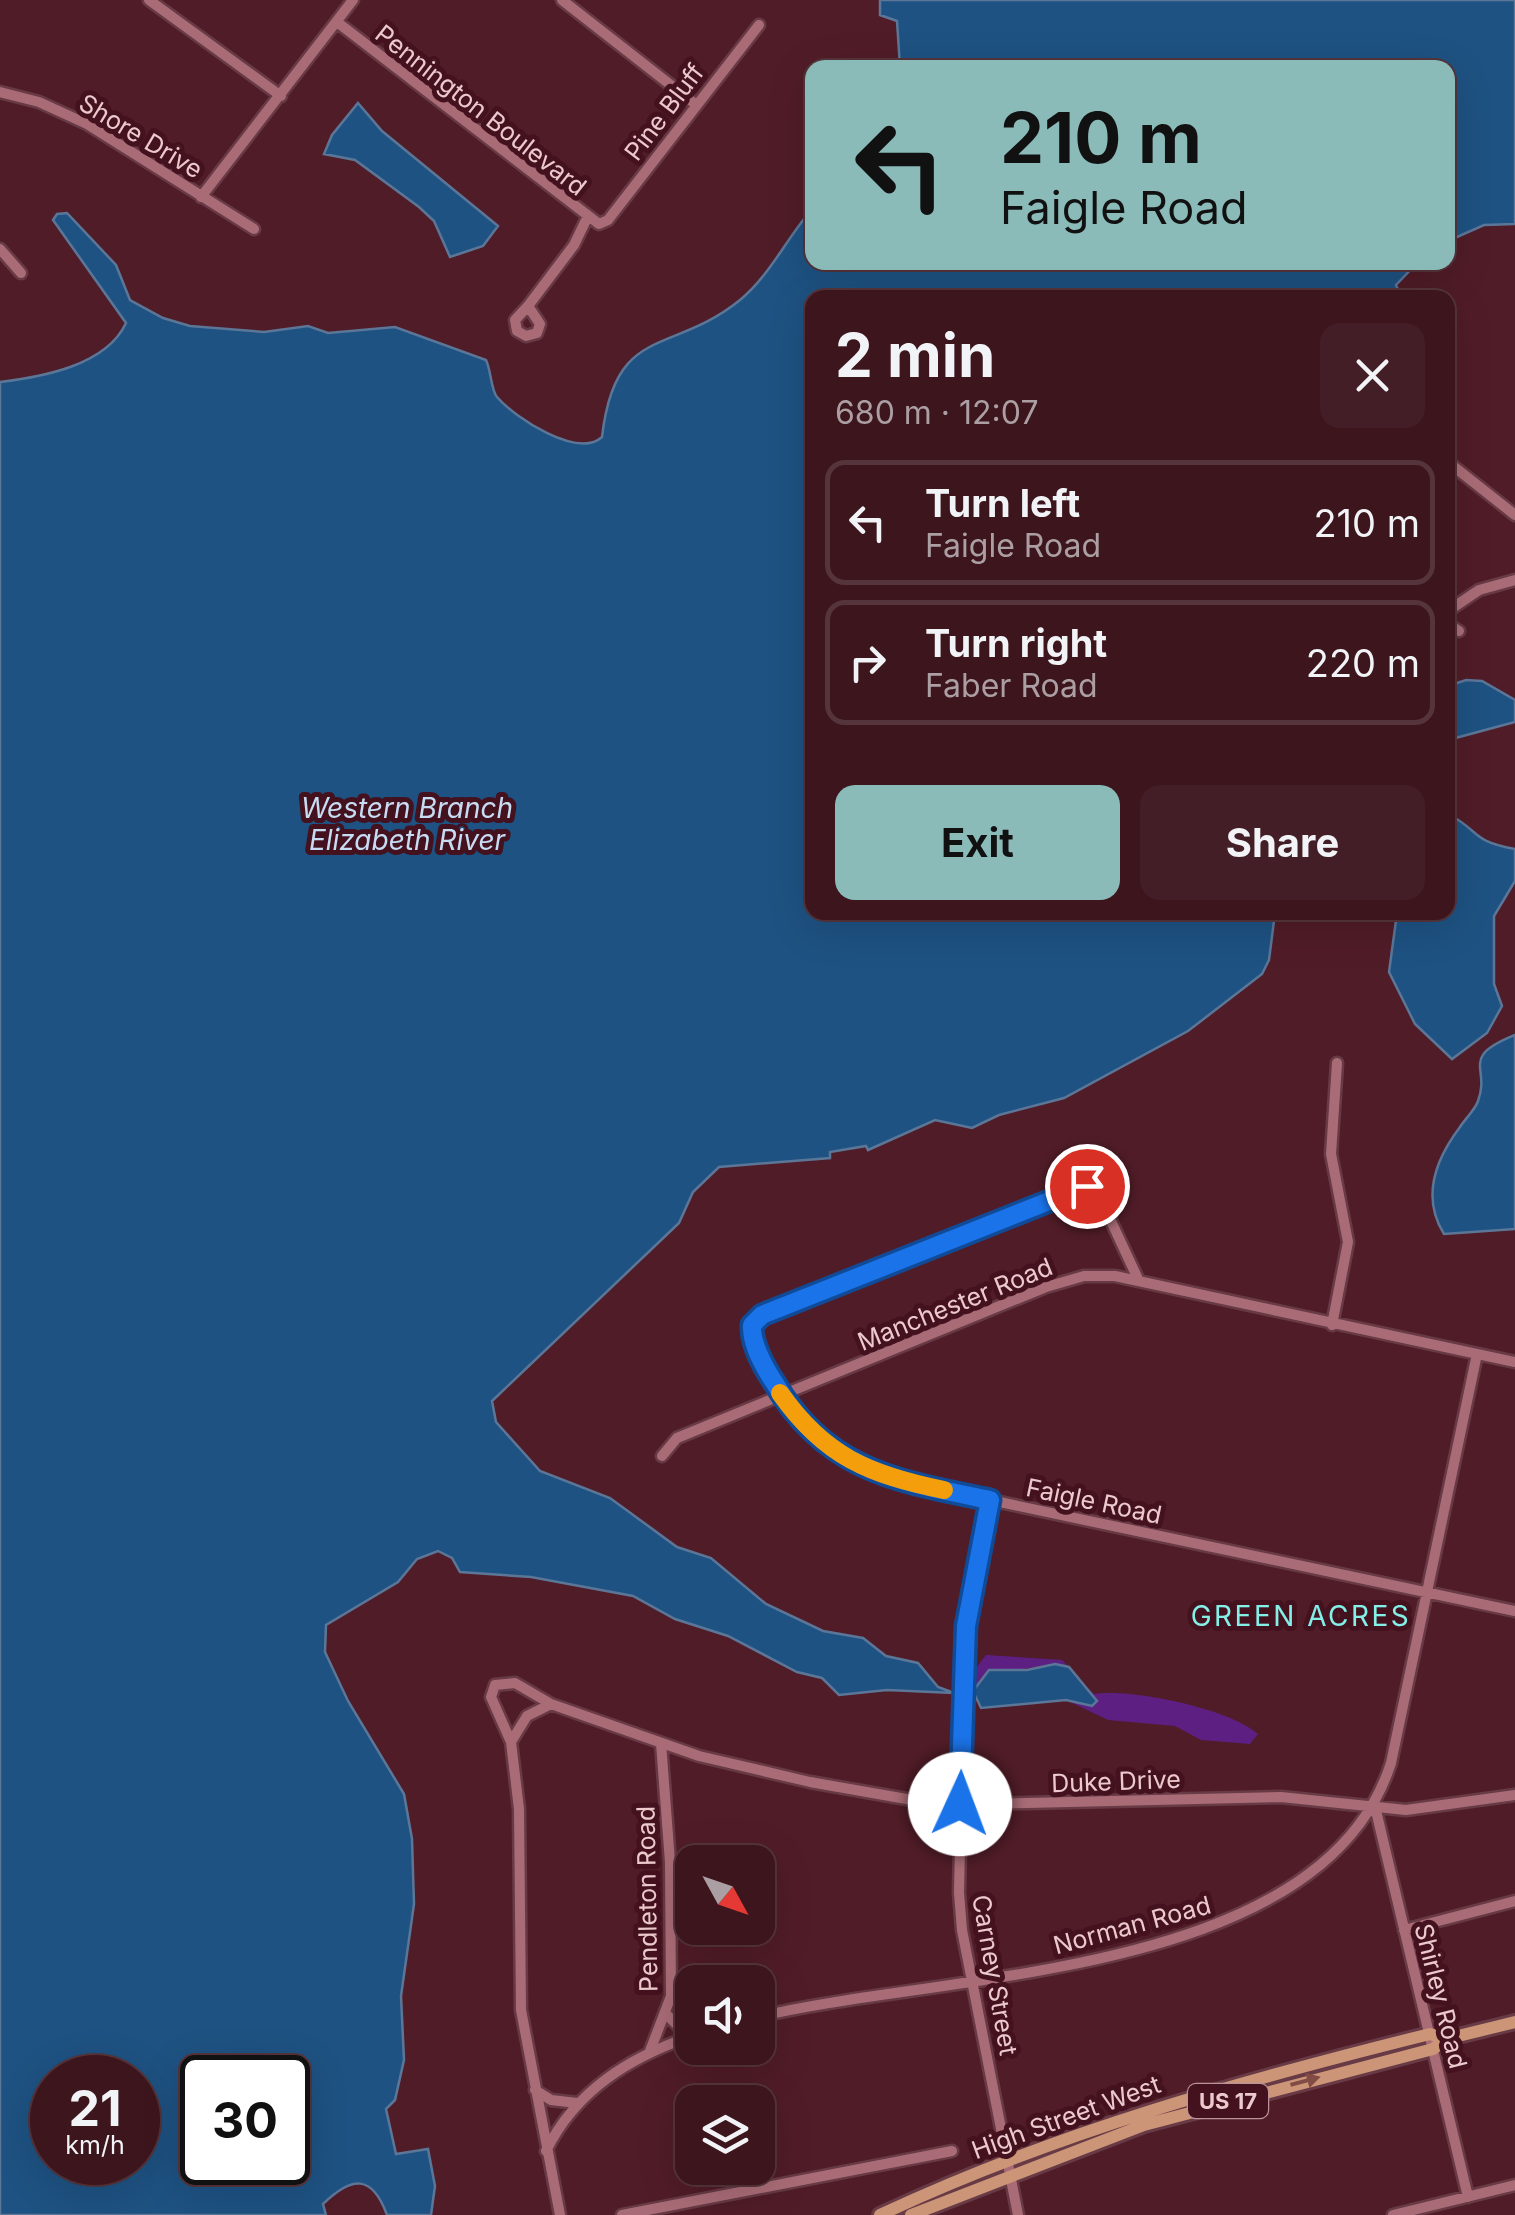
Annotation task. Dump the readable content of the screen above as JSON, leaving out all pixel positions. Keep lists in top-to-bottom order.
{
  "streets": {
    "main road": ["US 17", "High Street West"],
    "street": [
      "Pennington Boulevard",
      "Pine Bluff",
      "Shore Drive",
      "Manchester Road",
      "Faigle Road",
      "Duke Drive",
      "Pendleton Road",
      "Norman Road",
      "Carney Street",
      "Shirley Road"
    ]
  },
  "crossings": [
    ["Pennington Boulevard", "Pine Bluff"],
    ["Manchester Road", "Faigle Road"],
    ["Manchester Road", "Norman Road"],
    ["Faigle Road", "Norman Road"],
    ["Faigle Road", "Carney Street"],
    ["Duke Drive", "Pendleton Road"],
    ["Duke Drive", "Norman Road"],
    ["Duke Drive", "Carney Street"],
    ["Duke Drive", "Shirley Road"],
    ["Norman Road", "Carney Street"],
    ["Norman Road", "Shirley Road"],
    ["Carney Street", "High Street West"],
    ["Shirley Road", "High Street West"]
  ],
  "districts": ["GREEN ACRES"],
  "water": ["Western Branch Elizabeth River"],
  "north": "bottom right",
  "page": {
    "turn": ["210 m", "Faigle Road"],
    "heading": ["2 min", "680 m · 12:07"],
    "list": [
      {
        "name": "Turn left",
        "note": "Faigle Road",
        "value": "210 m"
      },
      {
        "name": "Turn right",
        "note": "Faber Road",
        "value": "220 m"
      }
    ],
    "buttons": ["Exit", "Share"],
    "speed": "21 km/h",
    "limit": "30"
  }
}
